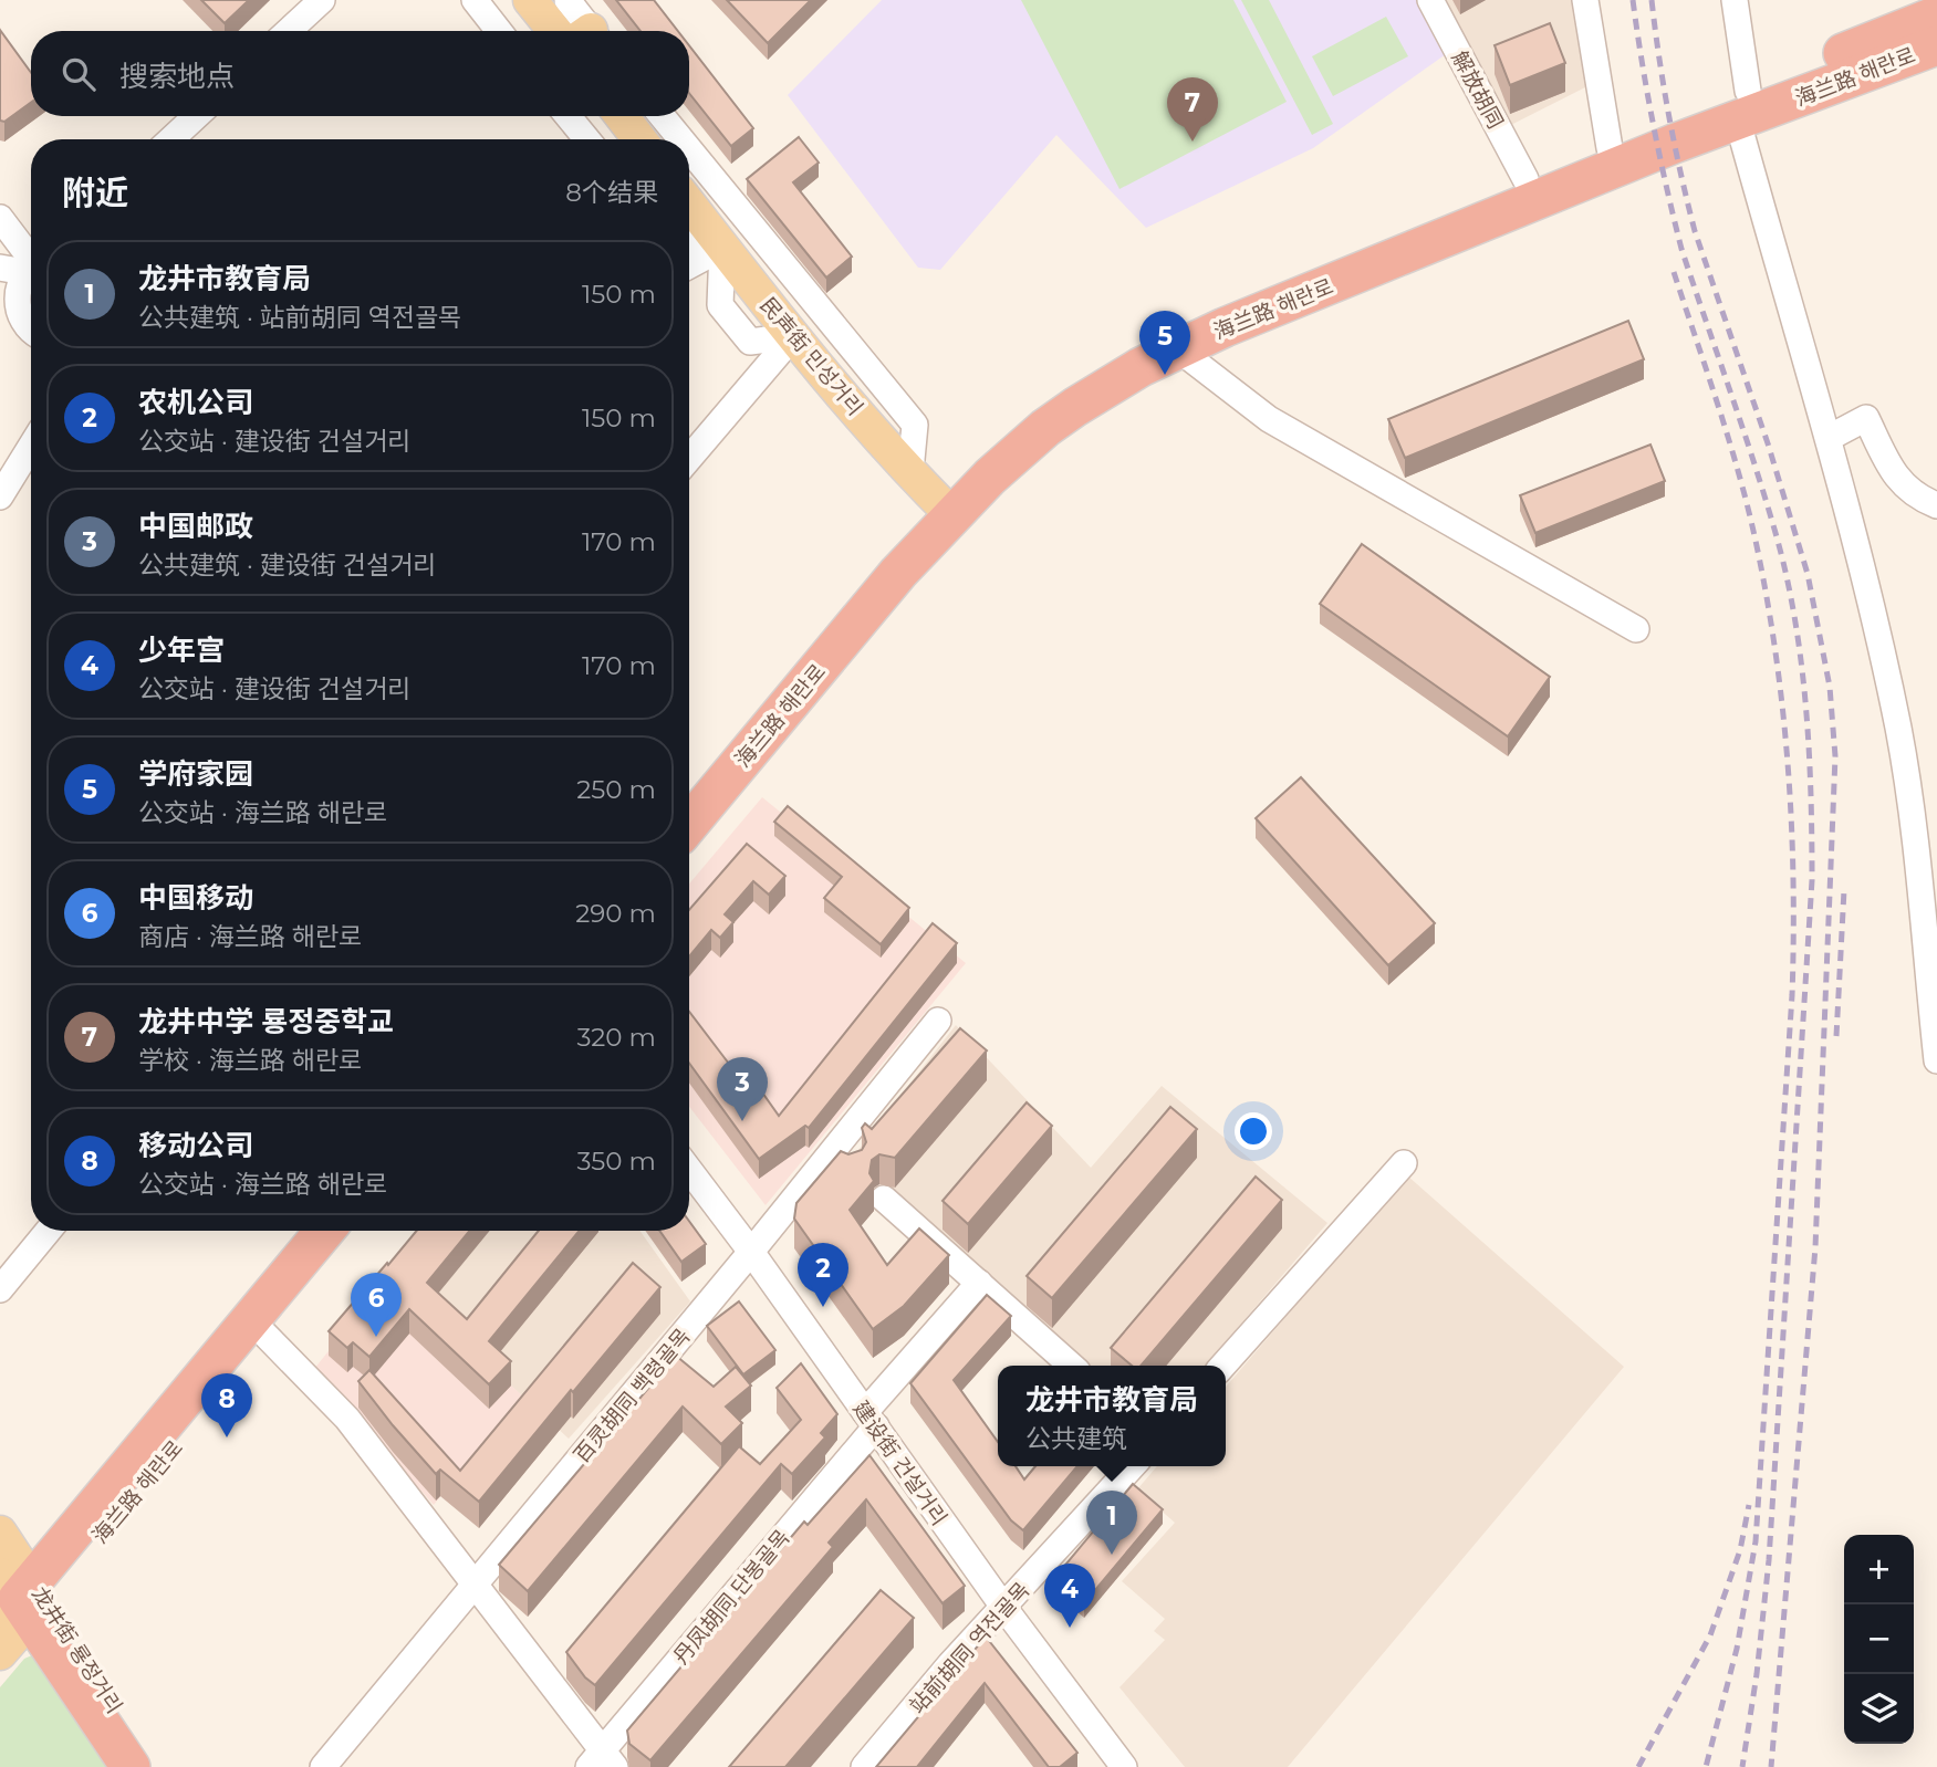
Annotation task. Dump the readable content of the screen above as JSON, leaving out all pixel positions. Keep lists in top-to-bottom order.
{
  "streets": {
    "highway": ["海兰路 해란로", "龙井街 룡정거리"],
    "main road": ["民声街 민성거리"],
    "street": [
      "解放胡同",
      "百灵胡同 백령골목",
      "建设街 건설거리",
      "丹凤胡同 단봉골목",
      "站前胡同 역전골목"
    ]
  },
  "crossings": [
    ["海兰路 해란로", "解放胡同"],
    ["海兰路 해란로", "民声街 민성거리"],
    ["海兰路 해란로", "龙井街 룡정거리"],
    ["百灵胡同 백령골목", "建设街 건설거리"],
    ["建设街 건설거리", "丹凤胡同 단봉골목"],
    ["建设街 건설거리", "站前胡同 역전골목"]
  ],
  "page": {
    "search": "搜索地点",
    "pins": [
      "7",
      "5",
      "3",
      "2",
      "6",
      "8",
      "1",
      "4"
    ],
    "heading": ["附近", "8个结果"],
    "list": [
      {
        "mark": "1",
        "name": "龙井市教育局",
        "note": "公共建筑 · 站前胡同 역전골목",
        "value": "150 m"
      },
      {
        "mark": "2",
        "name": "农机公司",
        "note": "公交站 · 建设街 건설거리",
        "value": "150 m"
      },
      {
        "mark": "3",
        "name": "中国邮政",
        "note": "公共建筑 · 建设街 건설거리",
        "value": "170 m"
      },
      {
        "mark": "4",
        "name": "少年宫",
        "note": "公交站 · 建设街 건설거리",
        "value": "170 m"
      },
      {
        "mark": "5",
        "name": "学府家园",
        "note": "公交站 · 海兰路 해란로",
        "value": "250 m"
      },
      {
        "mark": "6",
        "name": "中国移动",
        "note": "商店 · 海兰路 해란로",
        "value": "290 m"
      },
      {
        "mark": "7",
        "name": "龙井中学 룡정중학교",
        "note": "学校 · 海兰路 해란로",
        "value": "320 m"
      },
      {
        "mark": "8",
        "name": "移动公司",
        "note": "公交站 · 海兰路 해란로",
        "value": "350 m"
      }
    ],
    "popup": ["龙井市教育局", "公共建筑"],
    "map_buttons": ["+", "−"]
  }
}
